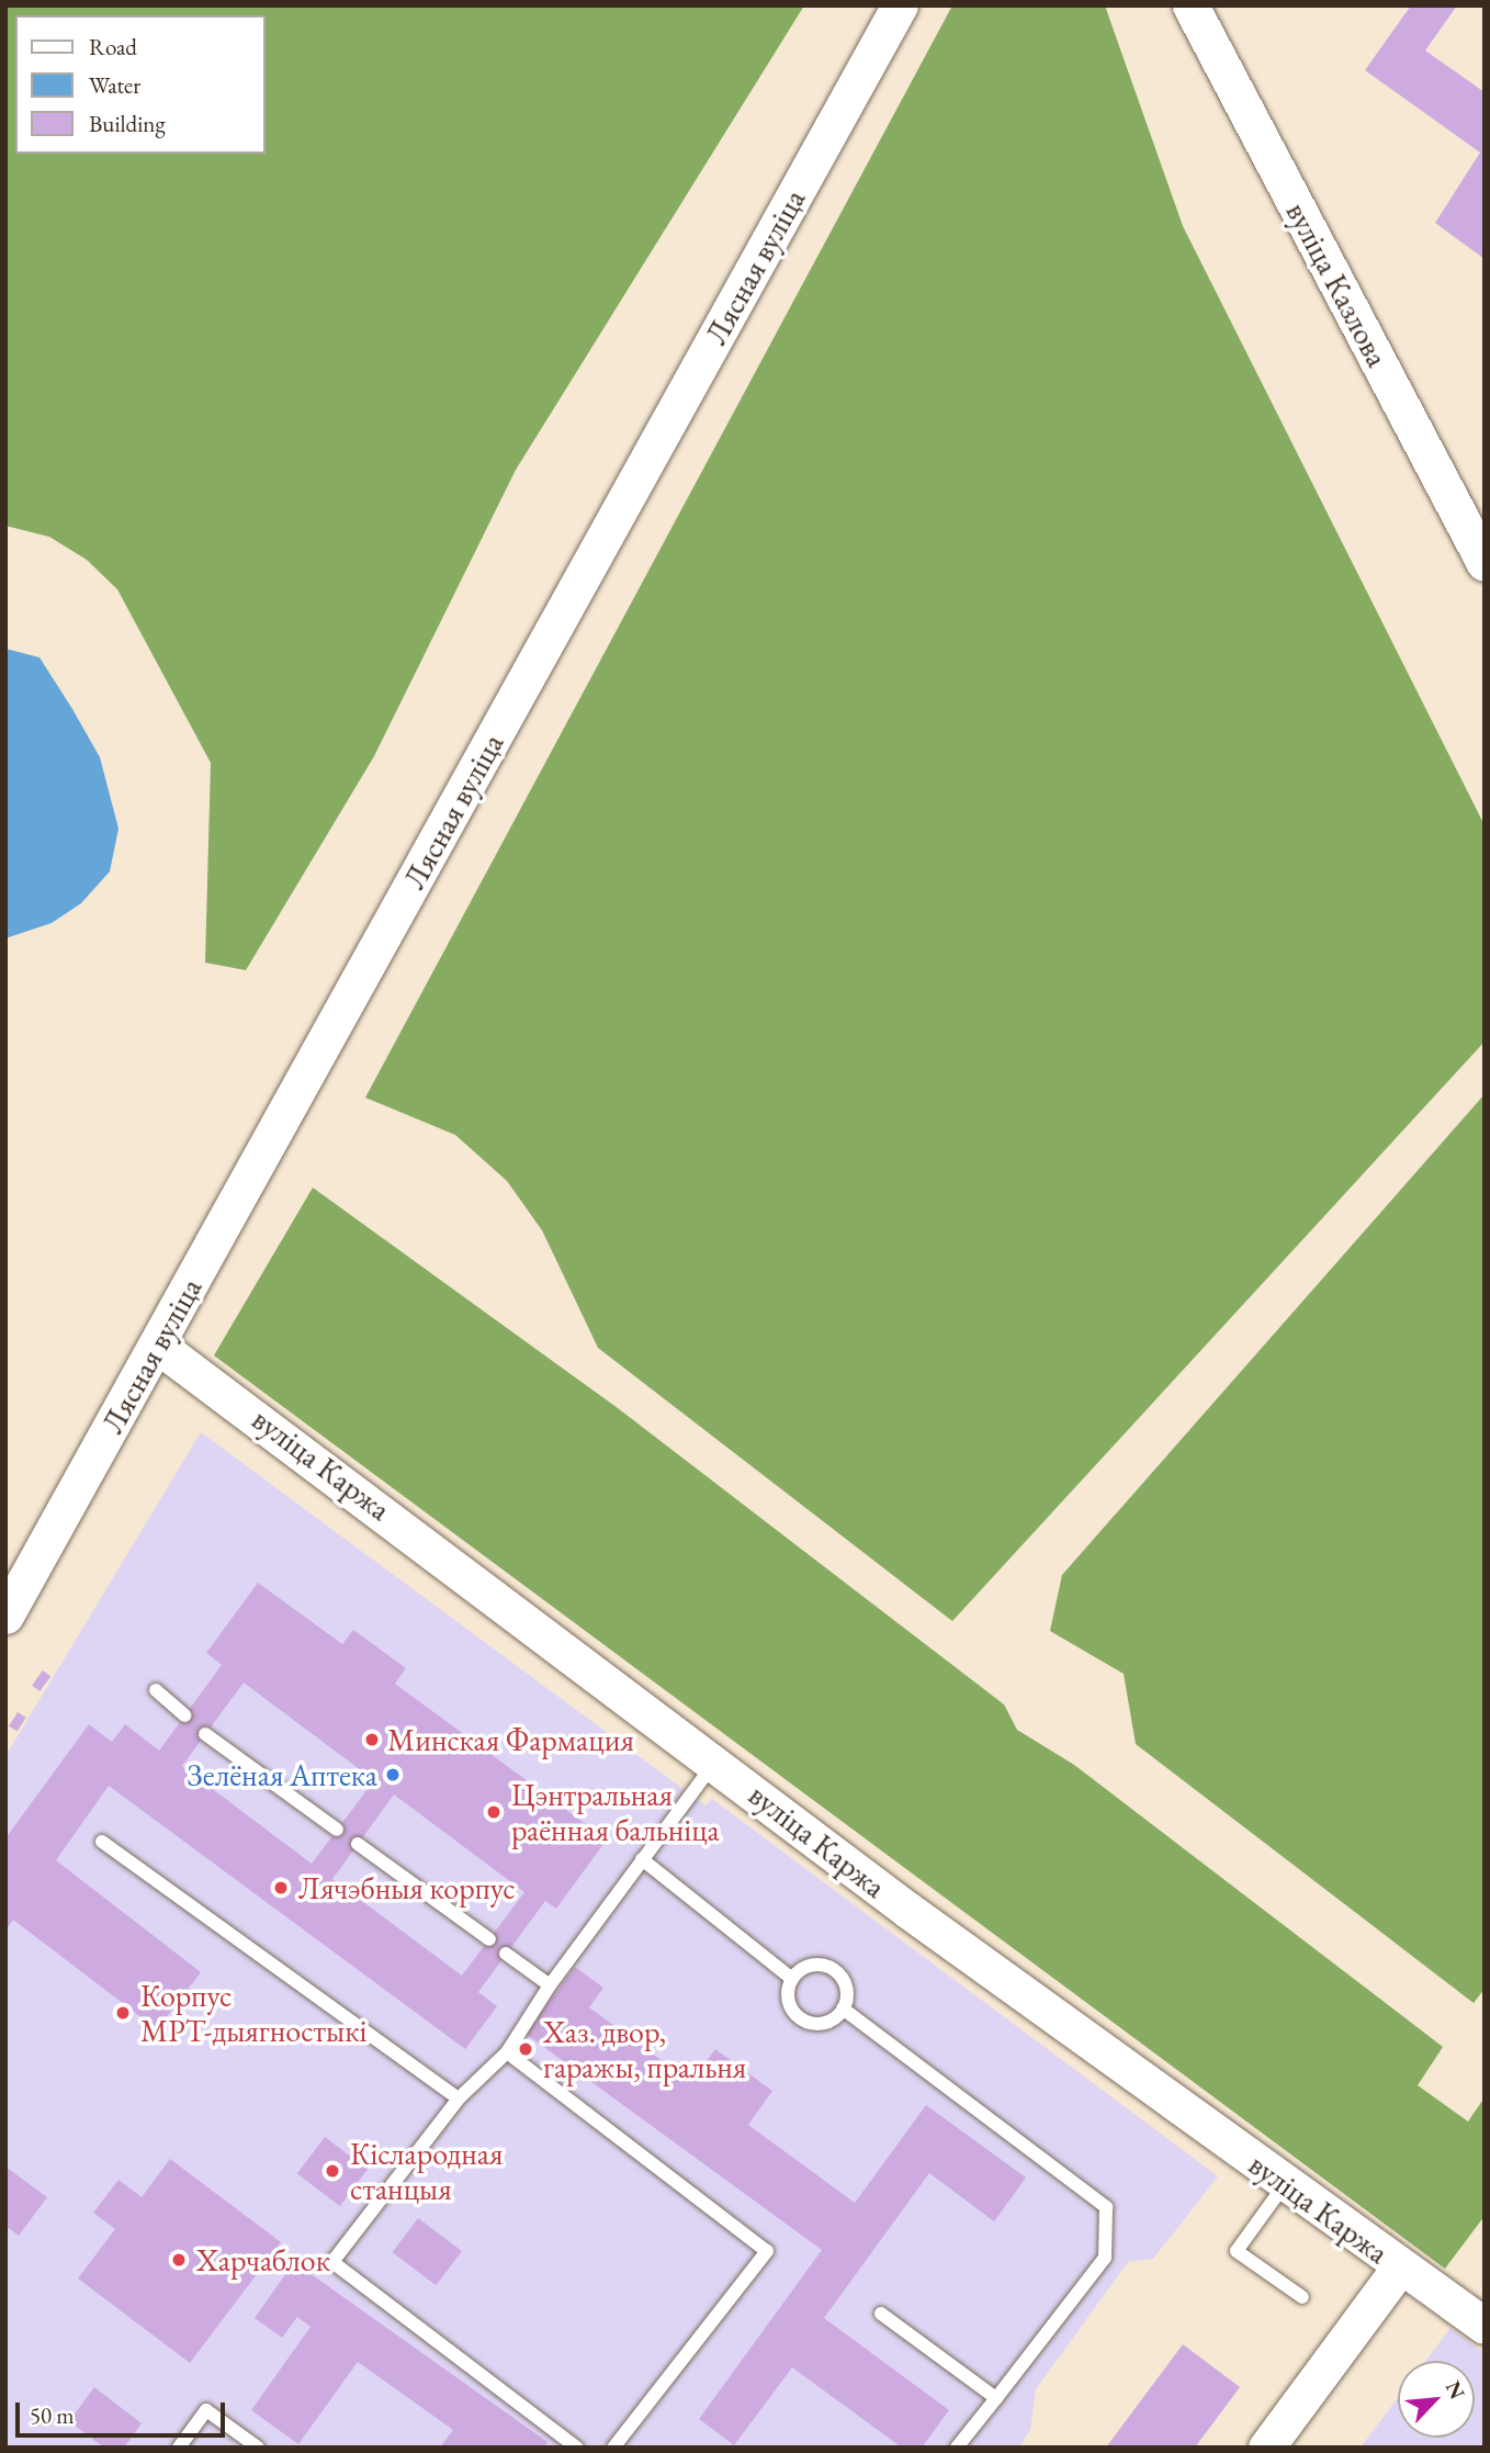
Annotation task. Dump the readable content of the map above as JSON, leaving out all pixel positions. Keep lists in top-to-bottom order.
{
  "streets": {
    "main road": ["Лясная вуліца", "вуліца Казлова", "вуліца Каржа"]
  },
  "crossings": [
    ["Лясная вуліца", "вуліца Каржа"]
  ],
  "places": [
    "Минская Фармация",
    "Зелёная Аптека",
    "Цэнтральная раённая бальніца",
    "Лячэбныя корпус",
    "Корпус МРТ-дыягностыкі",
    "Хаз. двор, гаражы, пральня",
    "Кіслародная станцыя",
    "Харчаблок"
  ],
  "legend": ["Road", "Water", "Building"],
  "scale_bar": "50 m",
  "north": "top right"
}
